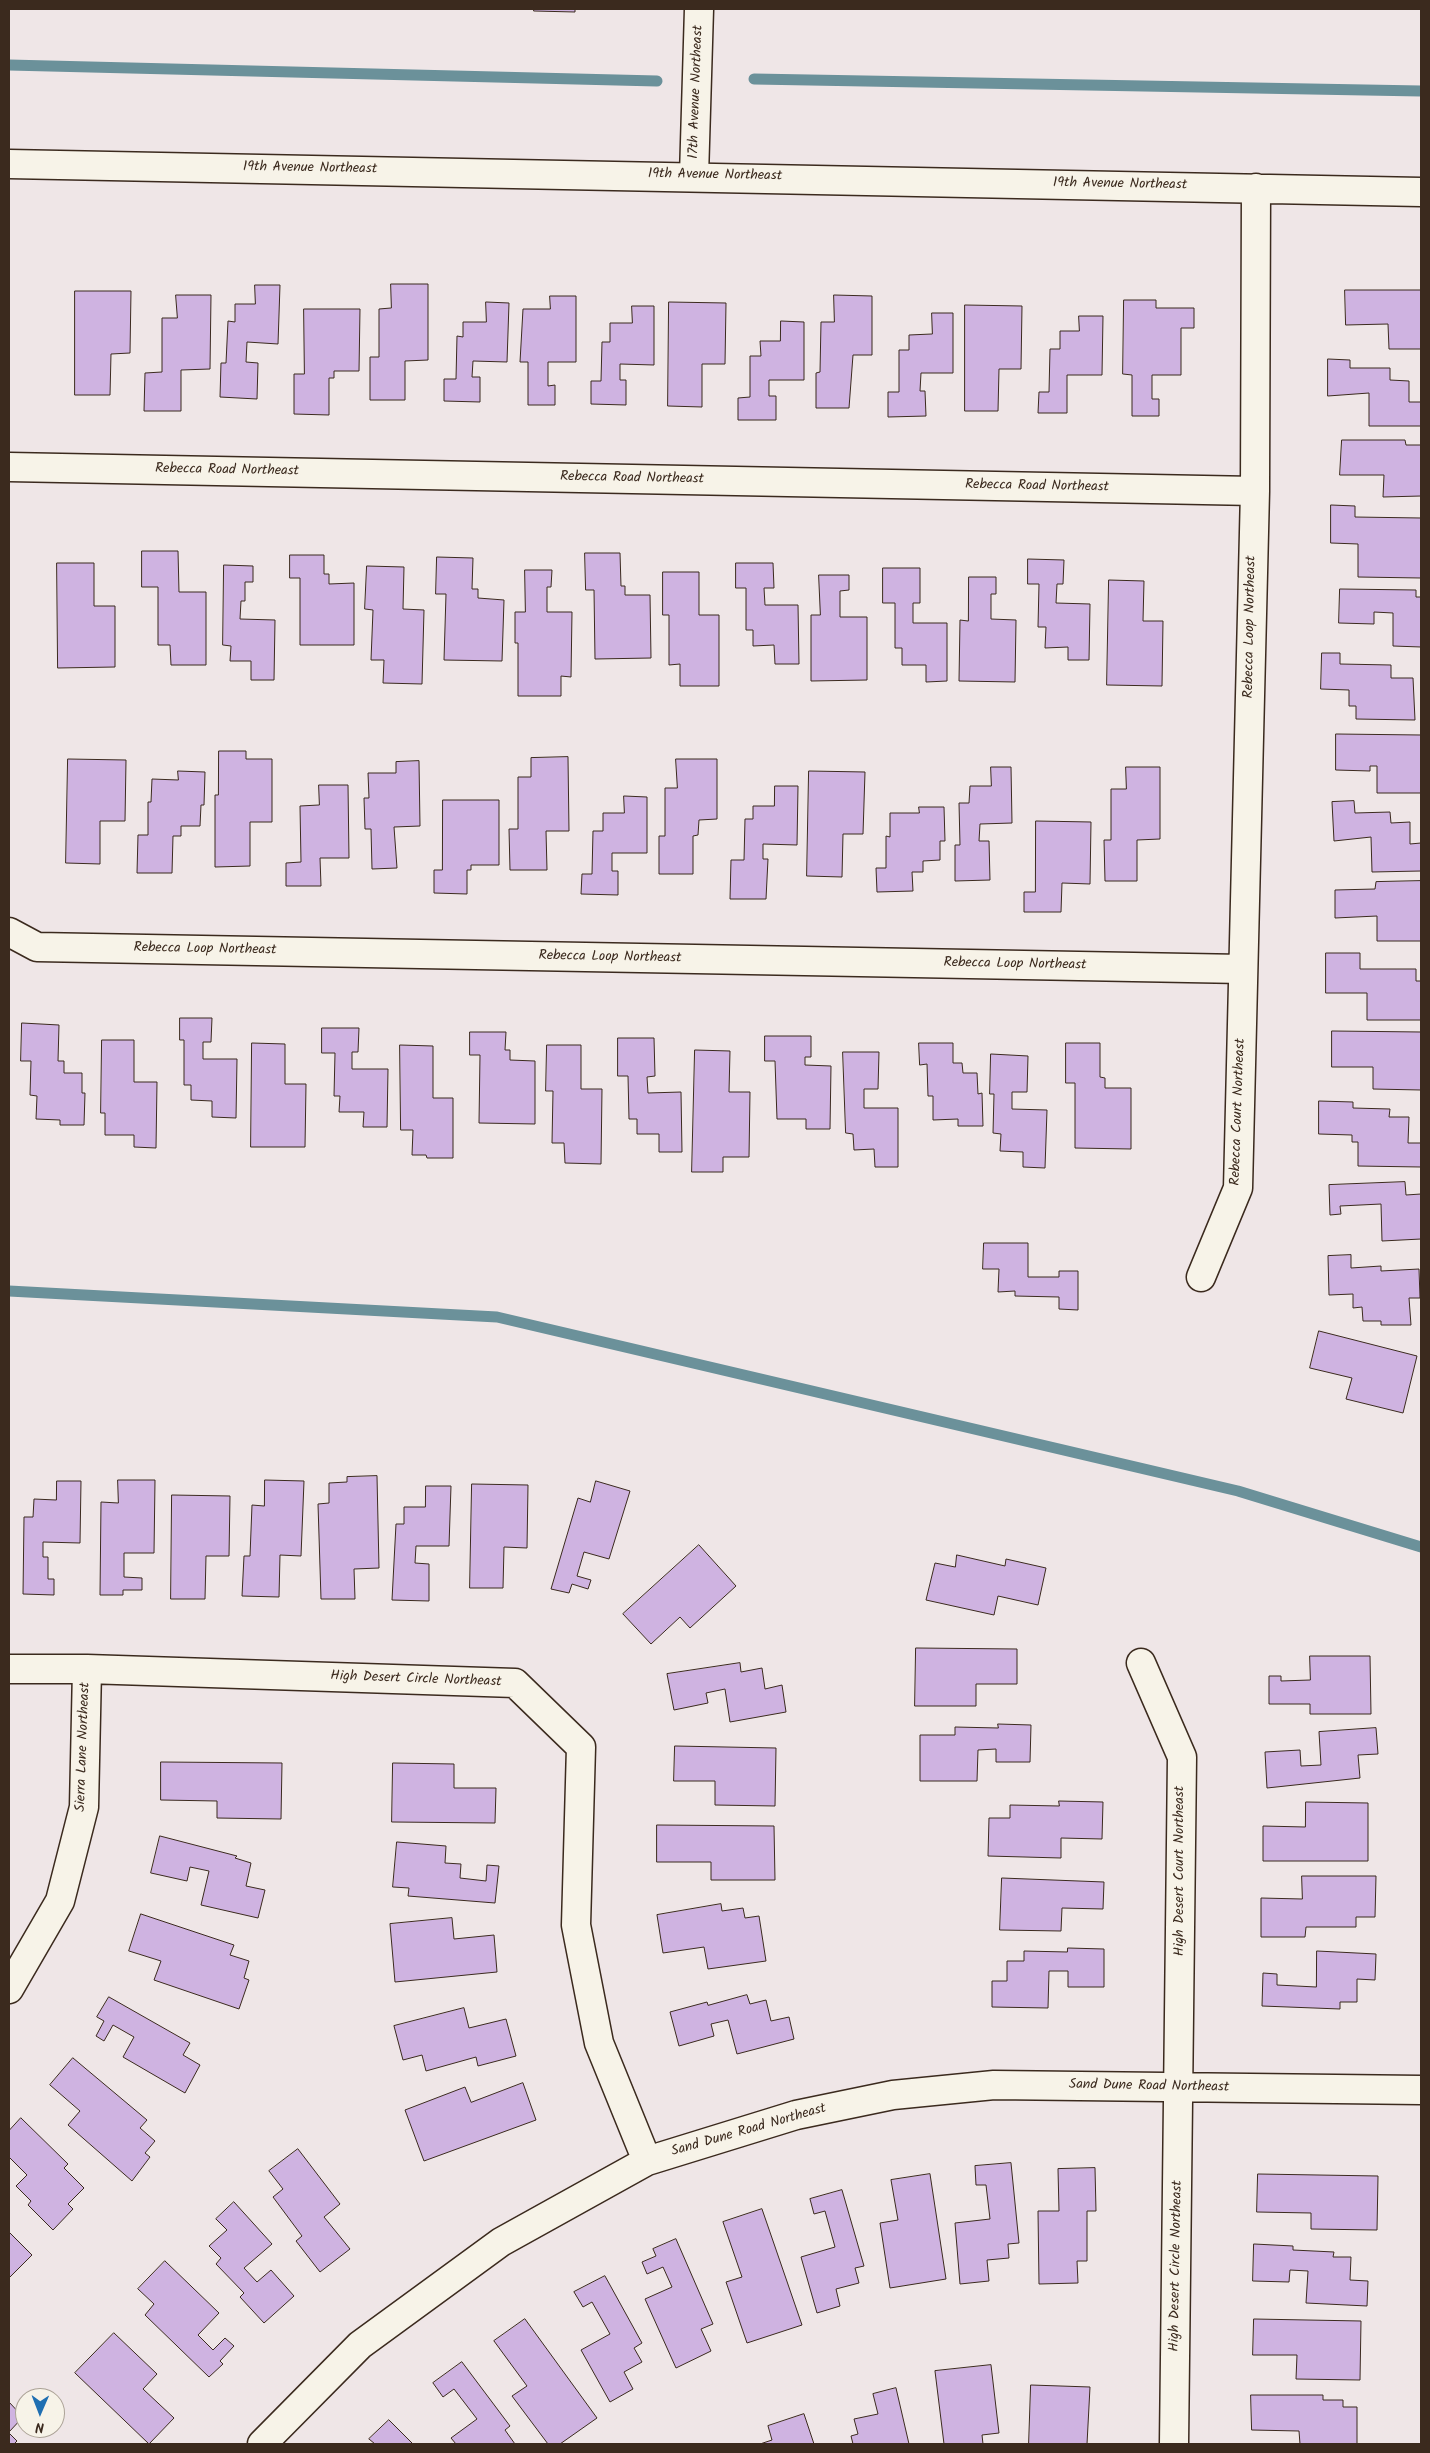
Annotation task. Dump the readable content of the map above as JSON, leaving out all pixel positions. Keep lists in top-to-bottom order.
{
  "streets": {
    "street": [
      "17th Avenue Northeast",
      "19th Avenue Northeast",
      "Rebecca Road Northeast",
      "Rebecca Loop Northeast",
      "Rebecca Court Northeast",
      "High Desert Circle Northeast",
      "Sierra Lane Northeast",
      "High Desert Court Northeast",
      "Sand Dune Road Northeast"
    ]
  },
  "crossings": [
    ["17th Avenue Northeast", "19th Avenue Northeast"],
    ["19th Avenue Northeast", "Rebecca Loop Northeast"],
    ["Rebecca Road Northeast", "Rebecca Loop Northeast"],
    ["Rebecca Loop Northeast", "Rebecca Court Northeast"],
    ["High Desert Circle Northeast", "Sierra Lane Northeast"],
    ["High Desert Circle Northeast", "High Desert Court Northeast"],
    ["High Desert Circle Northeast", "Sand Dune Road Northeast"],
    ["High Desert Court Northeast", "Sand Dune Road Northeast"]
  ],
  "north": "bottom"
}
